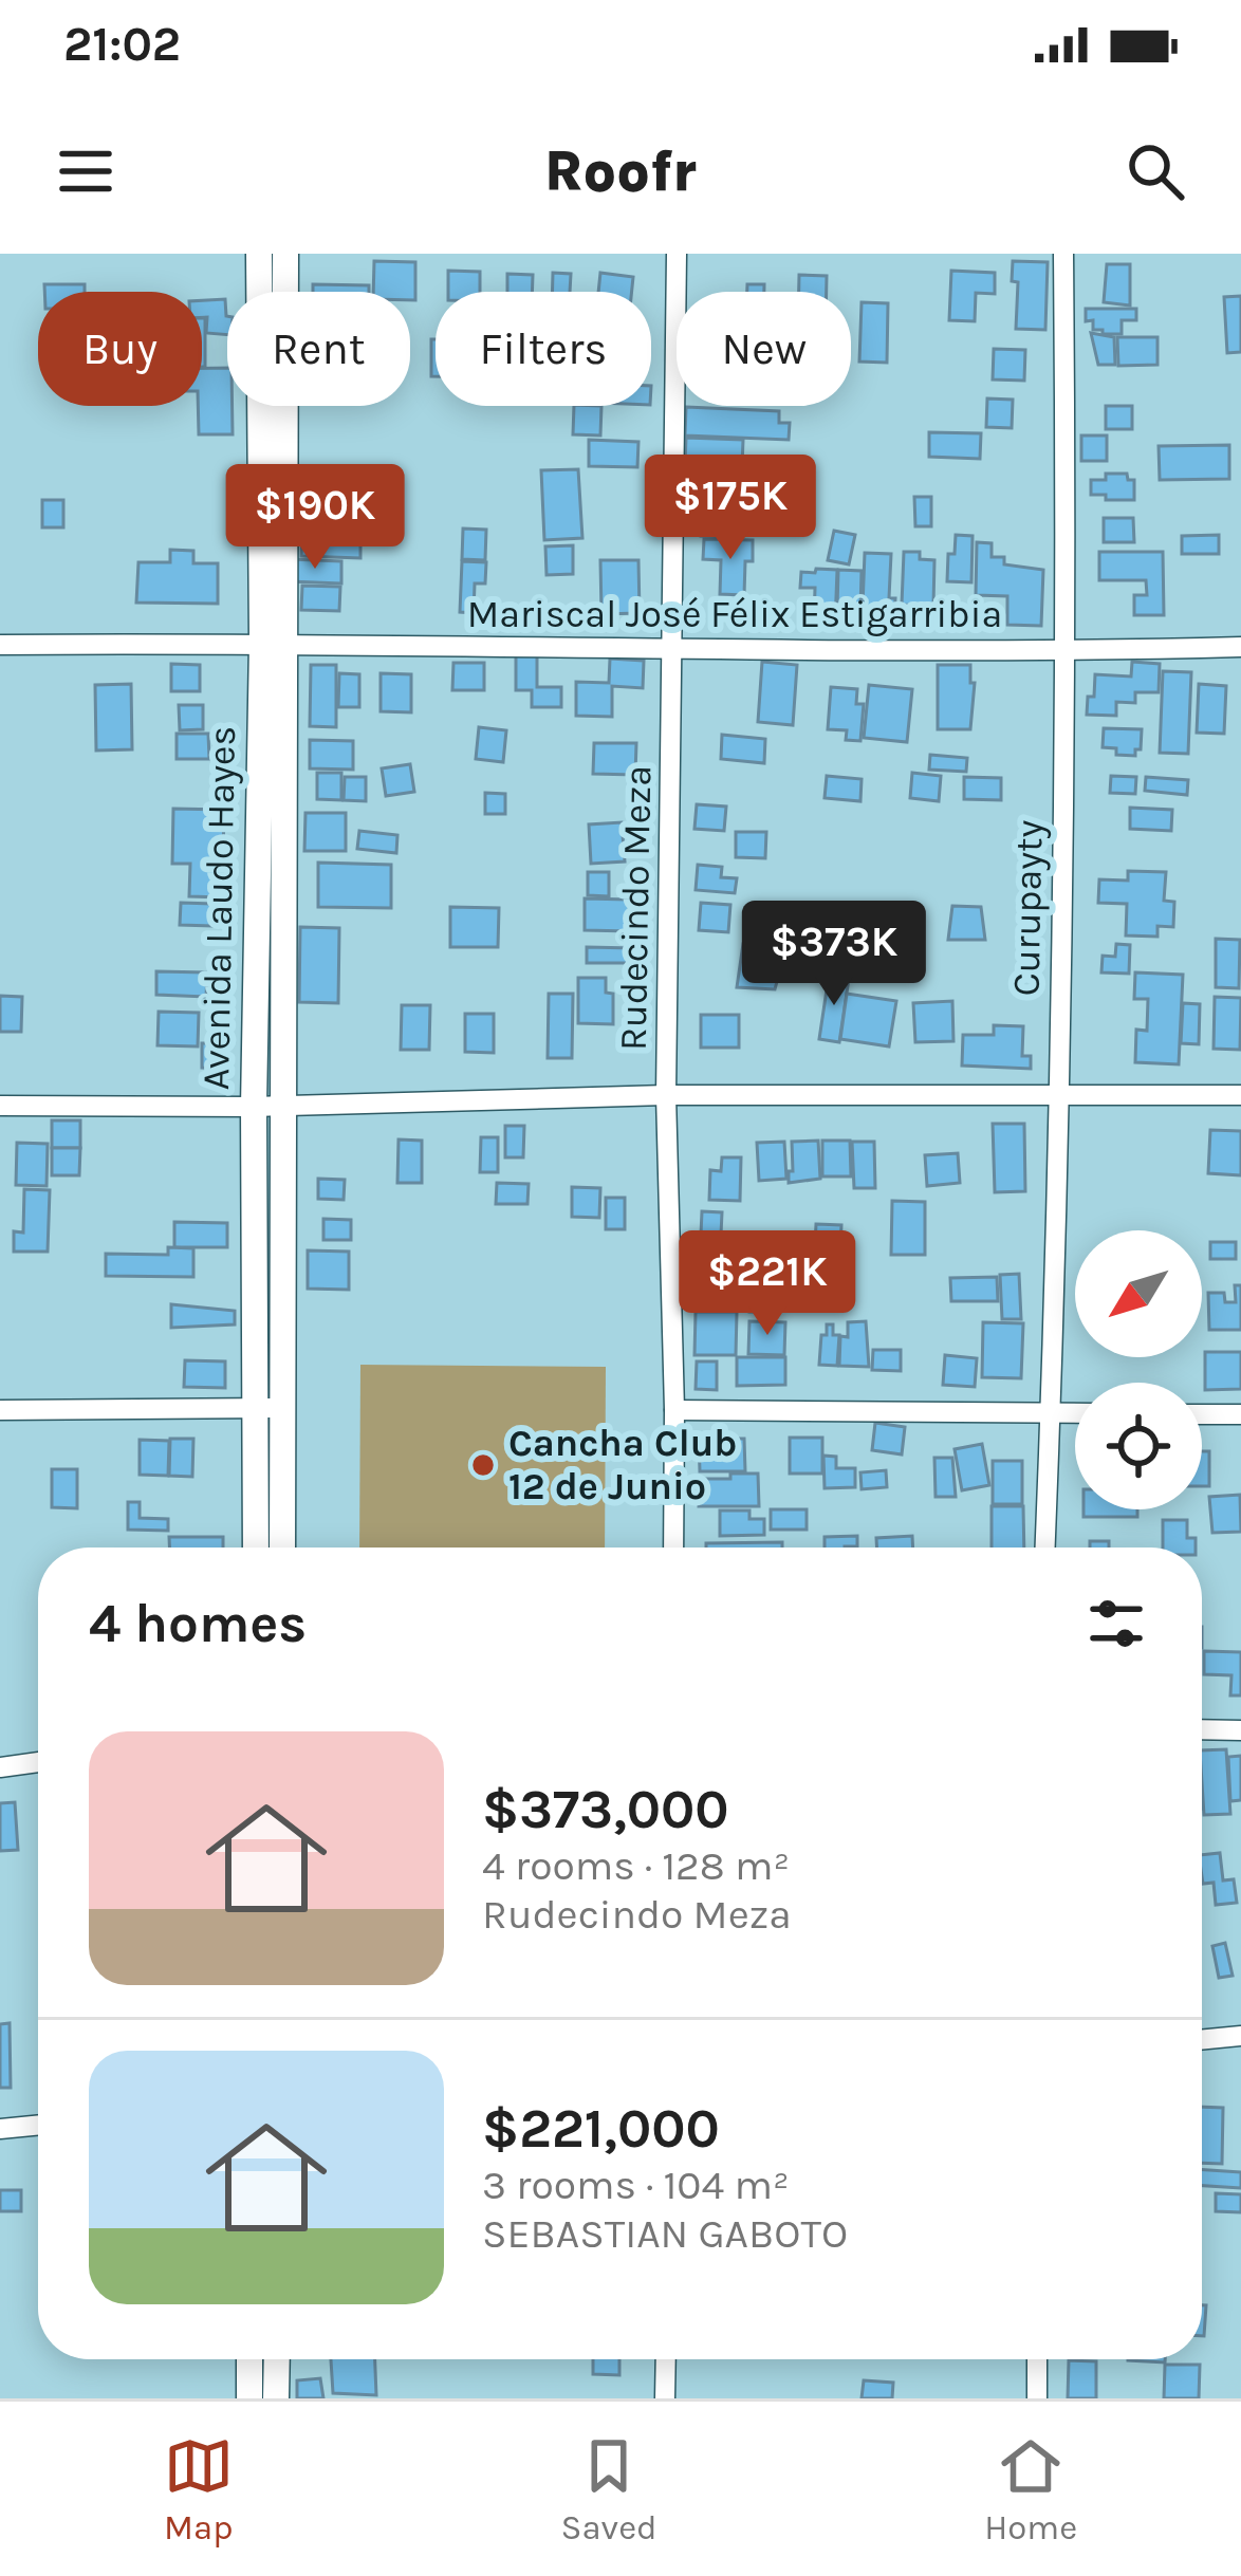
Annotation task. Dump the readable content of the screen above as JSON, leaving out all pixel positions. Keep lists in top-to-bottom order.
{
  "streets": {
    "street": [
      "Mariscal José Félix Estigarribia",
      "Avenida Laudo Hayes",
      "Rudecindo Meza",
      "Curupayty"
    ]
  },
  "crossings": [
    ["Mariscal José Félix Estigarribia", "Avenida Laudo Hayes"],
    ["Mariscal José Félix Estigarribia", "Rudecindo Meza"],
    ["Mariscal José Félix Estigarribia", "Curupayty"]
  ],
  "places": ["Cancha Club 12 de Junio"],
  "north": "bottom left",
  "page": {
    "status": "21:02",
    "header": "Roofr",
    "chip": [
      "Buy",
      "Rent",
      "Filters",
      "New"
    ],
    "price": [
      "$175K",
      "$190K",
      "$373K",
      "$221K"
    ],
    "heading": "4 homes",
    "list": [
      {
        "name": "$373,000",
        "note": "4 rooms · 128 m² · Rudecindo Meza"
      },
      {
        "name": "$221,000",
        "note": "3 rooms · 104 m² · SEBASTIAN GABOTO"
      }
    ],
    "tabs": ["Map", "Saved", "Home"]
  }
}
